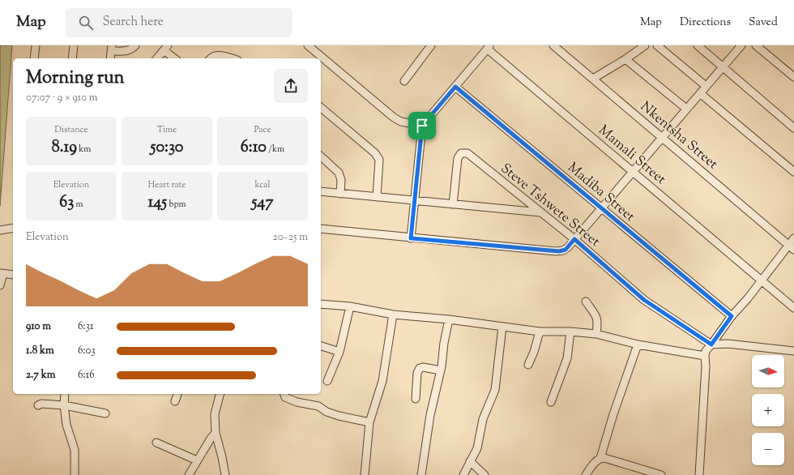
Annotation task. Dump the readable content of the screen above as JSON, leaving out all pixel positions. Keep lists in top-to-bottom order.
{
  "streets": {
    "street": [
      "Nkentsha Street",
      "Mamali Street",
      "Madiba Street",
      "Steve Tshwete Street"
    ]
  },
  "north": "right",
  "page": {
    "header": "Map",
    "search": "Search here",
    "nav": ["Map", "Directions", "Saved"],
    "heading": ["Morning run", "07:07 · 9 × 910 m"],
    "stats": [
      ["Distance", "8.19 km"],
      ["Time", "50:30"],
      ["Pace", "6:10 /km"],
      ["Elevation", "63 m"],
      ["Heart rate", "145 bpm"],
      ["kcal", "547"]
    ],
    "chart": ["Elevation", "20–25 m"],
    "list": [
      {
        "name": "910 m",
        "note": "6:31"
      },
      {
        "name": "1.8 km",
        "note": "6:03"
      },
      {
        "name": "2.7 km",
        "note": "6:16"
      }
    ],
    "map_buttons": ["+", "−"]
  }
}
